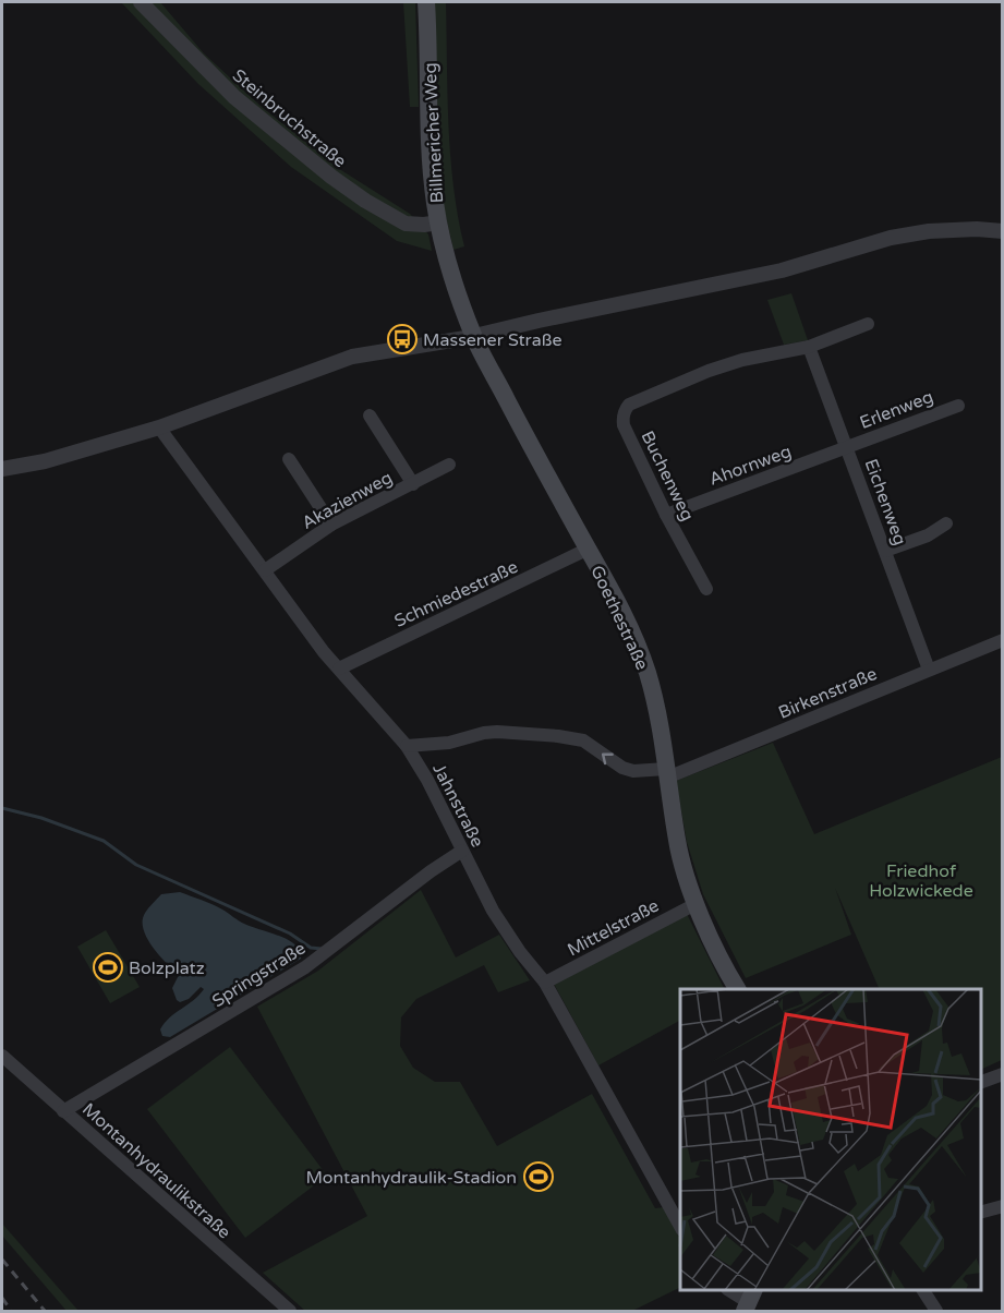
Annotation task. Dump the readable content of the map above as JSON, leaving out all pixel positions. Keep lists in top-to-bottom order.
{
  "streets": {
    "main road": ["Billmericher Weg", "Goethestraße"],
    "street": [
      "Steinbruchstraße",
      "Erlenweg",
      "Ahornweg",
      "Buchenweg",
      "Akazienweg",
      "Eichenweg",
      "Schmiedestraße",
      "Birkenstraße",
      "Jahnstraße",
      "Mittelstraße",
      "Springstraße",
      "Montanhydraulikstraße"
    ]
  },
  "crossings": [
    ["Steinbruchstraße", "Billmericher Weg"],
    ["Billmericher Weg", "Goethestraße"],
    ["Erlenweg", "Ahornweg"],
    ["Erlenweg", "Eichenweg"],
    ["Ahornweg", "Buchenweg"],
    ["Ahornweg", "Eichenweg"],
    ["Buchenweg", "Eichenweg"],
    ["Akazienweg", "Jahnstraße"],
    ["Eichenweg", "Birkenstraße"],
    ["Schmiedestraße", "Goethestraße"],
    ["Schmiedestraße", "Jahnstraße"],
    ["Goethestraße", "Birkenstraße"],
    ["Goethestraße", "Mittelstraße"],
    ["Birkenstraße", "Jahnstraße"],
    ["Jahnstraße", "Mittelstraße"],
    ["Jahnstraße", "Springstraße"],
    ["Springstraße", "Montanhydraulikstraße"]
  ],
  "one_way": ["Birkenstraße"],
  "parks": ["Friedhof Holzwickede"],
  "places": {
    "bus stop": ["Massener Straße"],
    "sports": ["Bolzplatz", "Montanhydraulik-Stadion"]
  }
}
